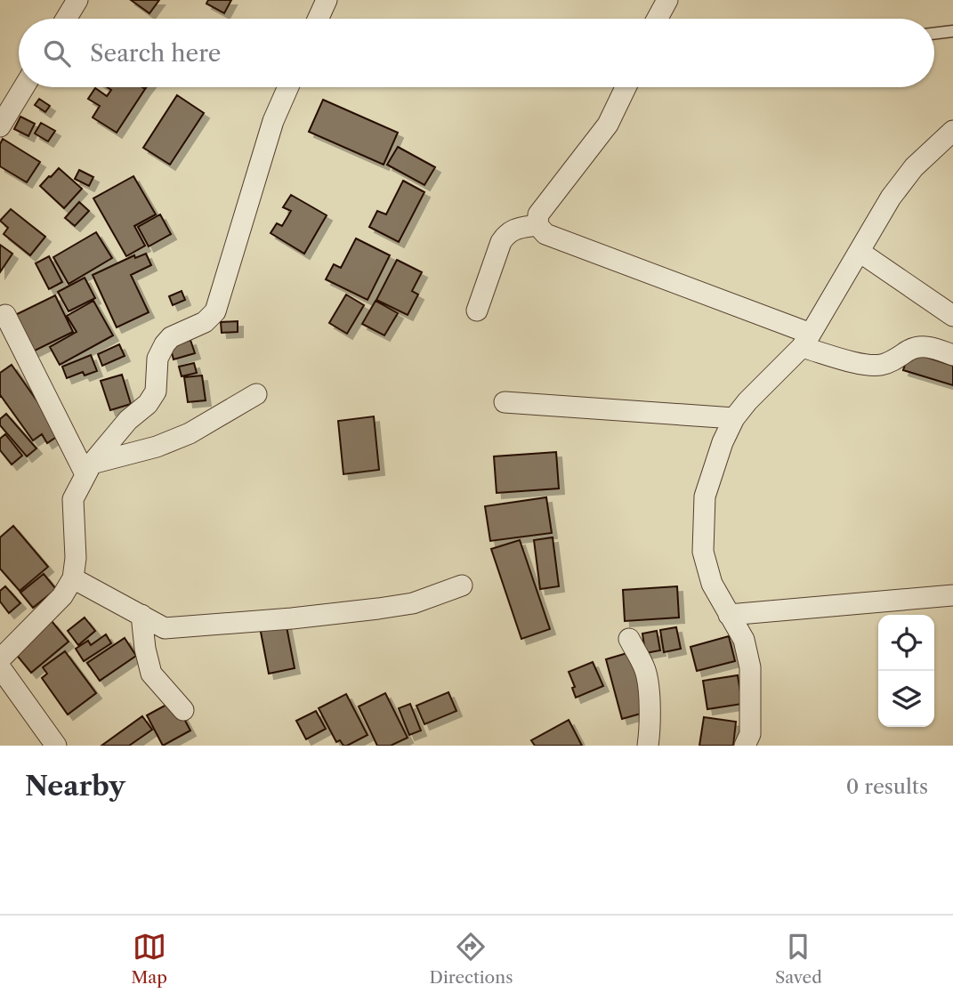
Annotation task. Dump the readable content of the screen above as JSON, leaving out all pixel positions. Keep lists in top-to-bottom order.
{
  "page": {
    "search": "Search here",
    "heading": ["Nearby", "0 results"],
    "nav": ["Map", "Directions", "Saved"]
  }
}
